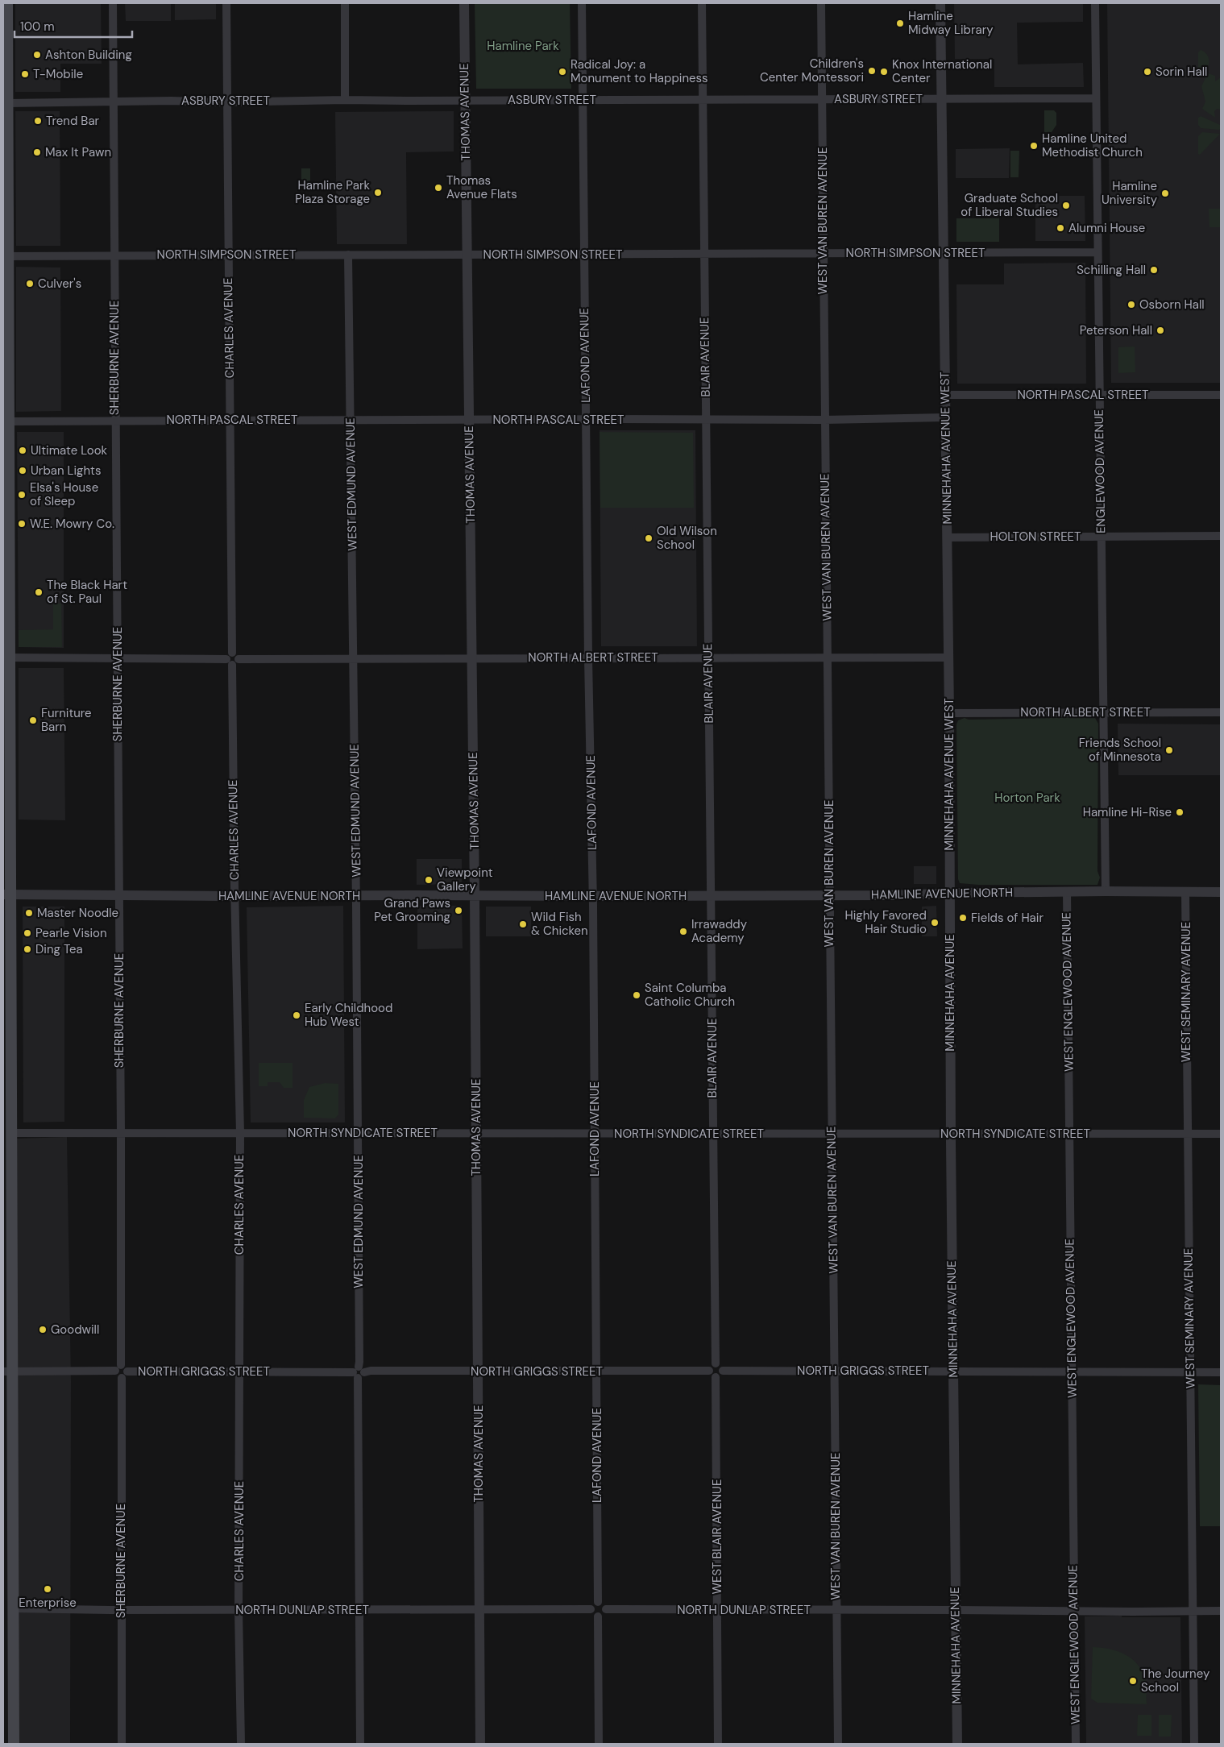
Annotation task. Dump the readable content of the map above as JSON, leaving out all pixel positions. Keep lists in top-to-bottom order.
{
  "streets": {
    "street": [
      "ASBURY STREET",
      "THOMAS AVENUE",
      "WEST VAN BUREN AVENUE",
      "NORTH SIMPSON STREET",
      "CHARLES AVENUE",
      "LAFOND AVENUE",
      "BLAIR AVENUE",
      "SHERBURNE AVENUE",
      "NORTH PASCAL STREET",
      "MINNEHAHA AVENUE WEST",
      "ENGLEWOOD AVENUE",
      "WEST EDMUND AVENUE",
      "HOLTON STREET",
      "NORTH ALBERT STREET",
      "HAMLINE AVENUE NORTH",
      "WEST ENGLEWOOD AVENUE",
      "WEST SEMINARY AVENUE",
      "MINNEHAHA AVENUE",
      "NORTH SYNDICATE STREET",
      "NORTH GRIGGS STREET",
      "WEST BLAIR AVENUE",
      "NORTH DUNLAP STREET"
    ]
  },
  "crossings": [
    ["ASBURY STREET", "THOMAS AVENUE"],
    ["ASBURY STREET", "WEST VAN BUREN AVENUE"],
    ["ASBURY STREET", "CHARLES AVENUE"],
    ["ASBURY STREET", "LAFOND AVENUE"],
    ["ASBURY STREET", "BLAIR AVENUE"],
    ["ASBURY STREET", "SHERBURNE AVENUE"],
    ["ASBURY STREET", "MINNEHAHA AVENUE WEST"],
    ["ASBURY STREET", "ENGLEWOOD AVENUE"],
    ["THOMAS AVENUE", "NORTH SIMPSON STREET"],
    ["THOMAS AVENUE", "NORTH PASCAL STREET"],
    ["THOMAS AVENUE", "NORTH ALBERT STREET"],
    ["THOMAS AVENUE", "HAMLINE AVENUE NORTH"],
    ["THOMAS AVENUE", "NORTH SYNDICATE STREET"],
    ["THOMAS AVENUE", "NORTH GRIGGS STREET"],
    ["THOMAS AVENUE", "NORTH DUNLAP STREET"],
    ["WEST VAN BUREN AVENUE", "NORTH SIMPSON STREET"],
    ["WEST VAN BUREN AVENUE", "NORTH PASCAL STREET"],
    ["WEST VAN BUREN AVENUE", "NORTH ALBERT STREET"],
    ["WEST VAN BUREN AVENUE", "HAMLINE AVENUE NORTH"],
    ["WEST VAN BUREN AVENUE", "NORTH SYNDICATE STREET"],
    ["WEST VAN BUREN AVENUE", "NORTH GRIGGS STREET"],
    ["WEST VAN BUREN AVENUE", "NORTH DUNLAP STREET"],
    ["NORTH SIMPSON STREET", "CHARLES AVENUE"],
    ["NORTH SIMPSON STREET", "LAFOND AVENUE"],
    ["NORTH SIMPSON STREET", "BLAIR AVENUE"],
    ["NORTH SIMPSON STREET", "SHERBURNE AVENUE"],
    ["NORTH SIMPSON STREET", "MINNEHAHA AVENUE WEST"],
    ["NORTH SIMPSON STREET", "ENGLEWOOD AVENUE"],
    ["NORTH SIMPSON STREET", "WEST EDMUND AVENUE"],
    ["CHARLES AVENUE", "NORTH PASCAL STREET"],
    ["CHARLES AVENUE", "HAMLINE AVENUE NORTH"],
    ["CHARLES AVENUE", "NORTH SYNDICATE STREET"],
    ["CHARLES AVENUE", "NORTH GRIGGS STREET"],
    ["CHARLES AVENUE", "NORTH DUNLAP STREET"],
    ["LAFOND AVENUE", "NORTH PASCAL STREET"],
    ["LAFOND AVENUE", "NORTH ALBERT STREET"],
    ["LAFOND AVENUE", "HAMLINE AVENUE NORTH"],
    ["LAFOND AVENUE", "NORTH SYNDICATE STREET"],
    ["LAFOND AVENUE", "NORTH GRIGGS STREET"],
    ["LAFOND AVENUE", "NORTH DUNLAP STREET"],
    ["BLAIR AVENUE", "NORTH PASCAL STREET"],
    ["BLAIR AVENUE", "NORTH ALBERT STREET"],
    ["BLAIR AVENUE", "HAMLINE AVENUE NORTH"],
    ["BLAIR AVENUE", "NORTH SYNDICATE STREET"],
    ["BLAIR AVENUE", "NORTH GRIGGS STREET"],
    ["BLAIR AVENUE", "WEST BLAIR AVENUE"],
    ["SHERBURNE AVENUE", "NORTH PASCAL STREET"],
    ["SHERBURNE AVENUE", "HAMLINE AVENUE NORTH"],
    ["SHERBURNE AVENUE", "NORTH SYNDICATE STREET"],
    ["SHERBURNE AVENUE", "NORTH GRIGGS STREET"],
    ["SHERBURNE AVENUE", "NORTH DUNLAP STREET"],
    ["NORTH PASCAL STREET", "MINNEHAHA AVENUE WEST"],
    ["NORTH PASCAL STREET", "ENGLEWOOD AVENUE"],
    ["NORTH PASCAL STREET", "WEST EDMUND AVENUE"],
    ["MINNEHAHA AVENUE WEST", "HOLTON STREET"],
    ["MINNEHAHA AVENUE WEST", "NORTH ALBERT STREET"],
    ["MINNEHAHA AVENUE WEST", "HAMLINE AVENUE NORTH"],
    ["MINNEHAHA AVENUE WEST", "MINNEHAHA AVENUE"],
    ["ENGLEWOOD AVENUE", "HOLTON STREET"],
    ["ENGLEWOOD AVENUE", "NORTH ALBERT STREET"],
    ["ENGLEWOOD AVENUE", "HAMLINE AVENUE NORTH"],
    ["WEST EDMUND AVENUE", "NORTH ALBERT STREET"],
    ["WEST EDMUND AVENUE", "HAMLINE AVENUE NORTH"],
    ["WEST EDMUND AVENUE", "NORTH SYNDICATE STREET"],
    ["WEST EDMUND AVENUE", "NORTH GRIGGS STREET"],
    ["WEST EDMUND AVENUE", "NORTH DUNLAP STREET"],
    ["HAMLINE AVENUE NORTH", "WEST ENGLEWOOD AVENUE"],
    ["HAMLINE AVENUE NORTH", "WEST SEMINARY AVENUE"],
    ["HAMLINE AVENUE NORTH", "MINNEHAHA AVENUE"],
    ["WEST ENGLEWOOD AVENUE", "NORTH SYNDICATE STREET"],
    ["WEST ENGLEWOOD AVENUE", "NORTH GRIGGS STREET"],
    ["WEST ENGLEWOOD AVENUE", "NORTH DUNLAP STREET"],
    ["WEST SEMINARY AVENUE", "NORTH SYNDICATE STREET"],
    ["WEST SEMINARY AVENUE", "NORTH GRIGGS STREET"],
    ["WEST SEMINARY AVENUE", "NORTH DUNLAP STREET"],
    ["MINNEHAHA AVENUE", "NORTH SYNDICATE STREET"],
    ["MINNEHAHA AVENUE", "NORTH GRIGGS STREET"],
    ["MINNEHAHA AVENUE", "NORTH DUNLAP STREET"],
    ["NORTH GRIGGS STREET", "WEST BLAIR AVENUE"],
    ["WEST BLAIR AVENUE", "NORTH DUNLAP STREET"]
  ],
  "parks": ["Hamline Park", "Horton Park"],
  "places": [
    "Hamline Midway Library",
    "Ashton Building",
    "Children's Center Montessori",
    "Radical Joy: a Monument to Happiness",
    "Knox International Center",
    "Sorin Hall",
    "T-Mobile",
    "Trend Bar",
    "Hamline United Methodist Church",
    "Max It Pawn",
    "Thomas Avenue Flats",
    "Hamline Park Plaza Storage",
    "Hamline University",
    "Graduate School of Liberal Studies",
    "Alumni House",
    "Schilling Hall",
    "Culver's",
    "Osborn Hall",
    "Peterson Hall",
    "Ultimate Look",
    "Urban Lights",
    "Elsa's House of Sleep",
    "W.E. Mowry Co.",
    "Old Wilson School",
    "The Black Hart of St. Paul",
    "Furniture Barn",
    "Friends School of Minnesota",
    "Hamline Hi-Rise",
    "Viewpoint Gallery",
    "Grand Paws Pet Grooming",
    "Master Noodle",
    "Fields of Hair",
    "Highly Favored Hair Studio",
    "Wild Fish & Chicken",
    "Irrawaddy Academy",
    "Pearle Vision",
    "Ding Tea",
    "Saint Columba Catholic Church",
    "Early Childhood Hub West",
    "Goodwill",
    "Enterprise",
    "The Journey School"
  ],
  "scale_bar": "100 m"
}
